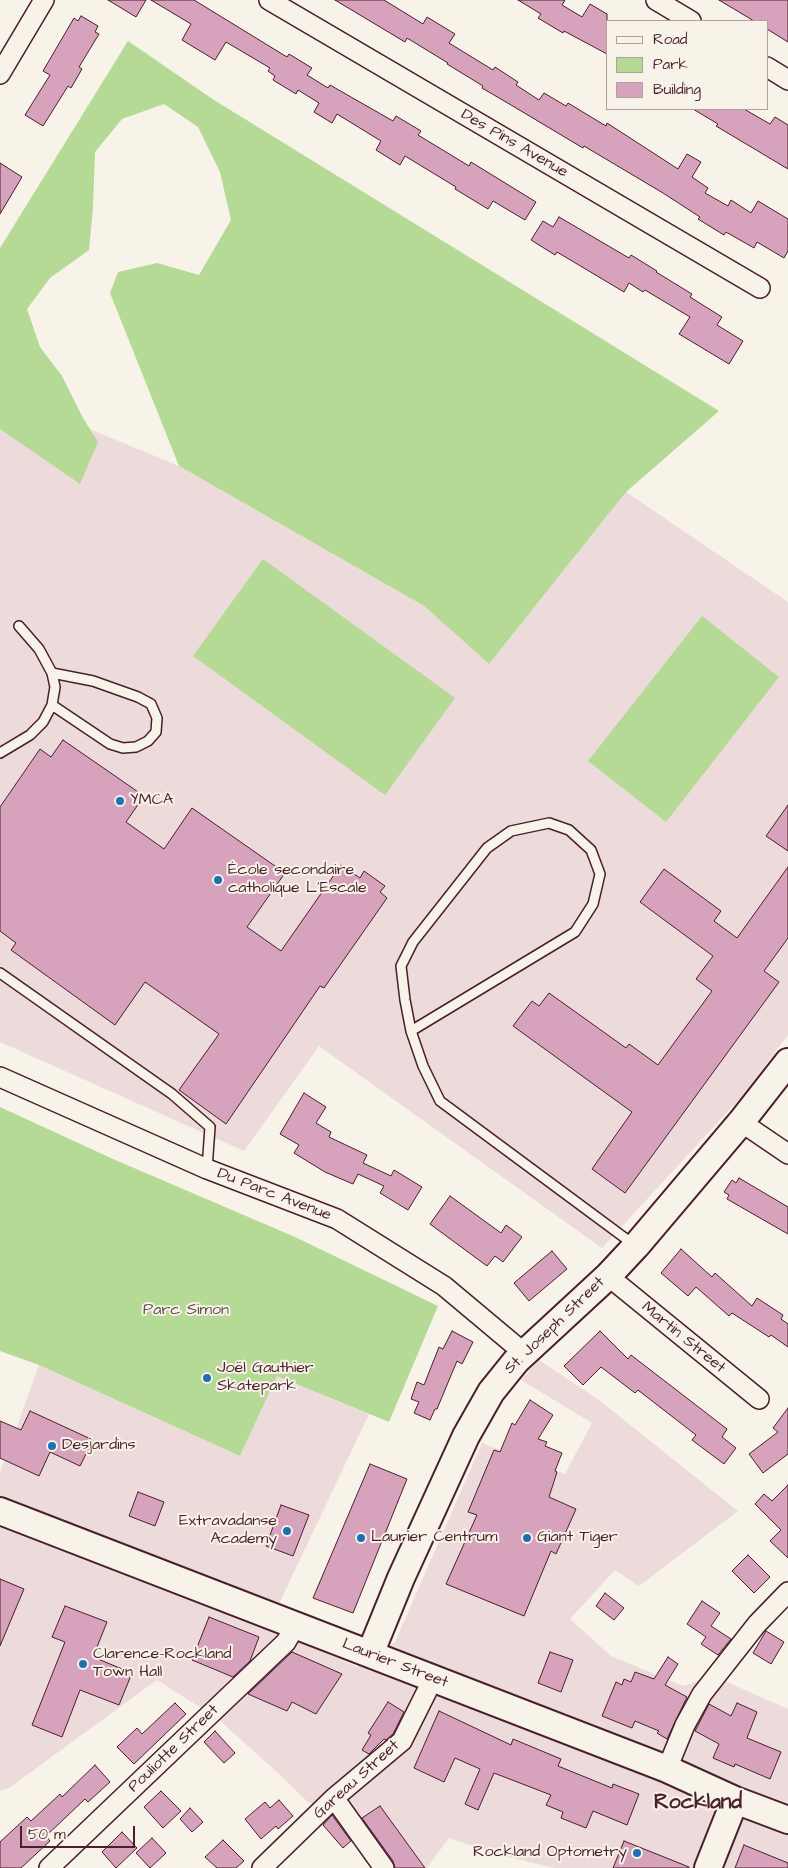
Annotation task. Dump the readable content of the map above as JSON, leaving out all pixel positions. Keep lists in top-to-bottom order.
{
  "streets": {
    "main road": ["St. Joseph Street", "Laurier Street"],
    "street": [
      "Des Pins Avenue",
      "Du Parc Avenue",
      "Martin Street",
      "Pouliotte Street",
      "Gareau Street"
    ]
  },
  "crossings": [
    ["Du Parc Avenue", "St. Joseph Street"],
    ["St. Joseph Street", "Martin Street"],
    ["St. Joseph Street", "Laurier Street"],
    ["Laurier Street", "Pouliotte Street"],
    ["Laurier Street", "Gareau Street"]
  ],
  "districts": ["Rockland"],
  "parks": ["Parc Simon"],
  "places": [
    "YMCA",
    "École secondaire catholique L'Escale",
    "Joël Gauthier Skatepark",
    "Desjardins",
    "Extravadanse Academy",
    "Laurier Centrum",
    "Giant Tiger",
    "Clarence-Rockland Town Hall",
    "Rockland Optometry"
  ],
  "legend": ["Road", "Park", "Building"],
  "scale_bar": "50 m"
}
